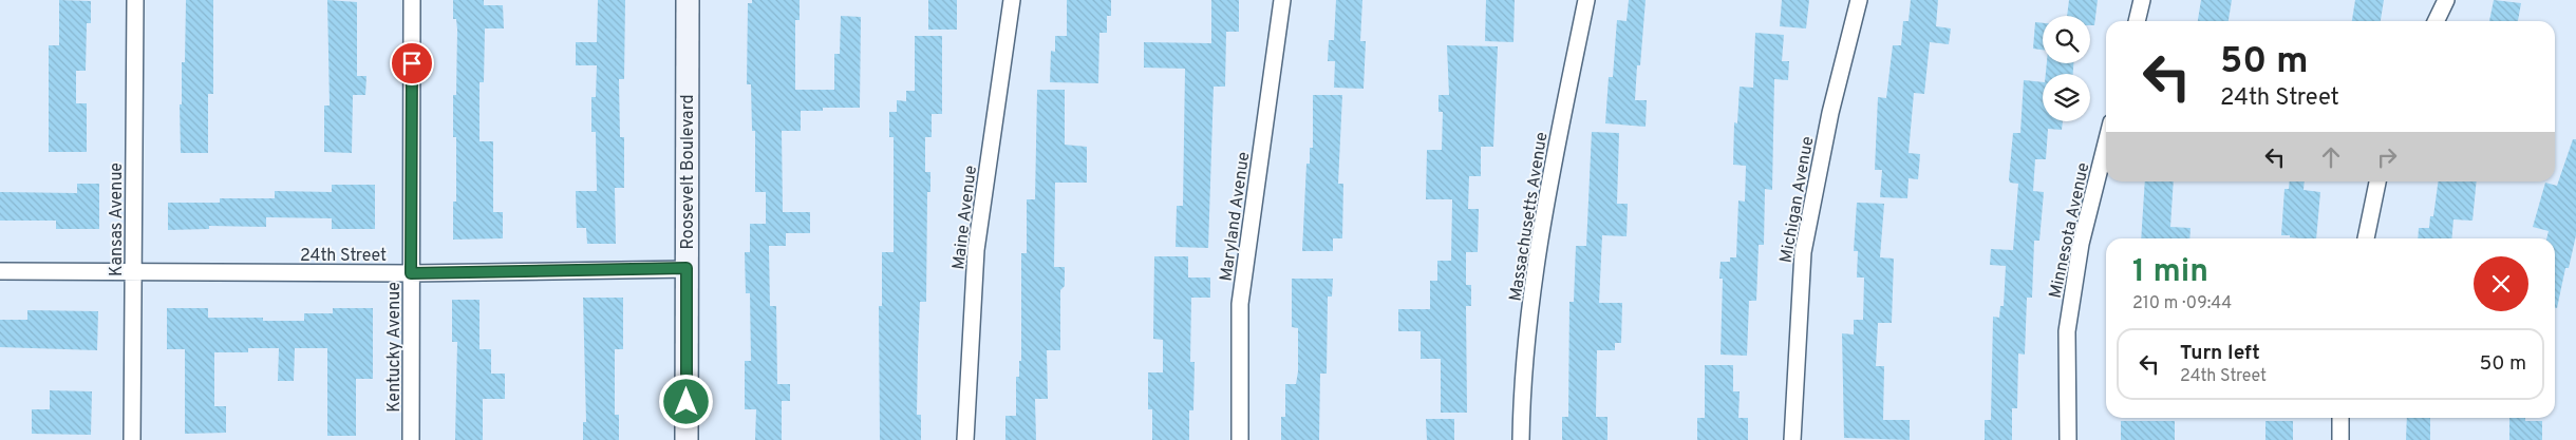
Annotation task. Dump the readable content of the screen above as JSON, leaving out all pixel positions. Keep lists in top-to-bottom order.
{
  "streets": {
    "street": [
      "Roosevelt Boulevard",
      "Michigan Avenue",
      "Maryland Avenue",
      "Massachusetts Avenue",
      "Maine Avenue",
      "Kansas Avenue",
      "Minnesota Avenue",
      "24th Street",
      "Kentucky Avenue"
    ]
  },
  "crossings": [
    ["Roosevelt Boulevard", "24th Street"],
    ["Kansas Avenue", "24th Street"],
    ["24th Street", "Kentucky Avenue"]
  ],
  "page": {
    "turn": ["50 m", "24th Street"],
    "heading": ["1 min", "210 m · 09:44"],
    "list": [
      {
        "name": "Turn left",
        "note": "24th Street",
        "value": "50 m"
      }
    ]
  }
}
